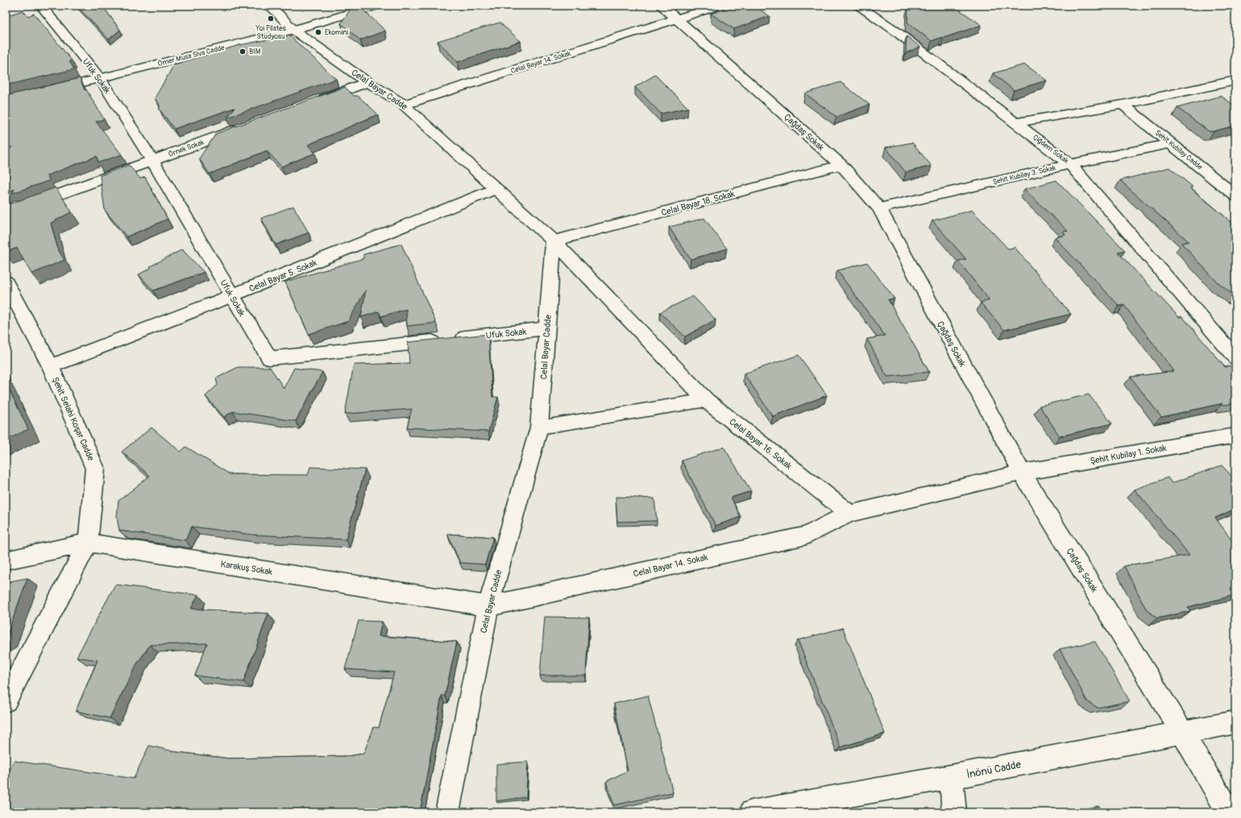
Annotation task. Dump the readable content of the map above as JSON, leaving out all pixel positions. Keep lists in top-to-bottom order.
{
  "streets": {
    "street": [
      "Ömer Musa Siva Cadde",
      "Celal Bayar 14. Sokak",
      "Ufuk Sokak",
      "Celal Bayar Cadde",
      "Çağdaş Sokak",
      "Örnek Sokak",
      "Çiğdem Sokak",
      "Şehit Kubilay Cadde",
      "Şehit Kubilay 3. Sokak",
      "Celal Bayar 18. Sokak",
      "Celal Bayar 5. Sokak",
      "Şehit Selahi Koşar Cadde",
      "Celal Bayar 16. Sokak",
      "Şehit Kubilay 1. Sokak",
      "Karakuş Sokak",
      "İnönü Cadde"
    ]
  },
  "crossings": [
    ["Ömer Musa Siva Cadde", "Ufuk Sokak"],
    ["Ömer Musa Siva Cadde", "Celal Bayar Cadde"],
    ["Celal Bayar 14. Sokak", "Celal Bayar Cadde"],
    ["Celal Bayar 14. Sokak", "Çağdaş Sokak"],
    ["Celal Bayar 14. Sokak", "Celal Bayar 16. Sokak"],
    ["Celal Bayar 14. Sokak", "Karakuş Sokak"],
    ["Ufuk Sokak", "Celal Bayar Cadde"],
    ["Ufuk Sokak", "Örnek Sokak"],
    ["Ufuk Sokak", "Celal Bayar 5. Sokak"],
    ["Celal Bayar Cadde", "Celal Bayar 18. Sokak"],
    ["Celal Bayar Cadde", "Celal Bayar 5. Sokak"],
    ["Celal Bayar Cadde", "Celal Bayar 16. Sokak"],
    ["Celal Bayar Cadde", "Karakuş Sokak"],
    ["Çağdaş Sokak", "Şehit Kubilay 3. Sokak"],
    ["Çağdaş Sokak", "Celal Bayar 18. Sokak"],
    ["Çağdaş Sokak", "Şehit Kubilay 1. Sokak"],
    ["Çağdaş Sokak", "İnönü Cadde"],
    ["Çiğdem Sokak", "Şehit Kubilay 3. Sokak"],
    ["Şehit Kubilay Cadde", "Şehit Kubilay 3. Sokak"],
    ["Celal Bayar 18. Sokak", "Celal Bayar 16. Sokak"],
    ["Celal Bayar 5. Sokak", "Şehit Selahi Koşar Cadde"],
    ["Şehit Selahi Koşar Cadde", "Karakuş Sokak"]
  ],
  "places": ["Yoi Pilates Stüdyosu", "Ekomini", "BIM"]
}
